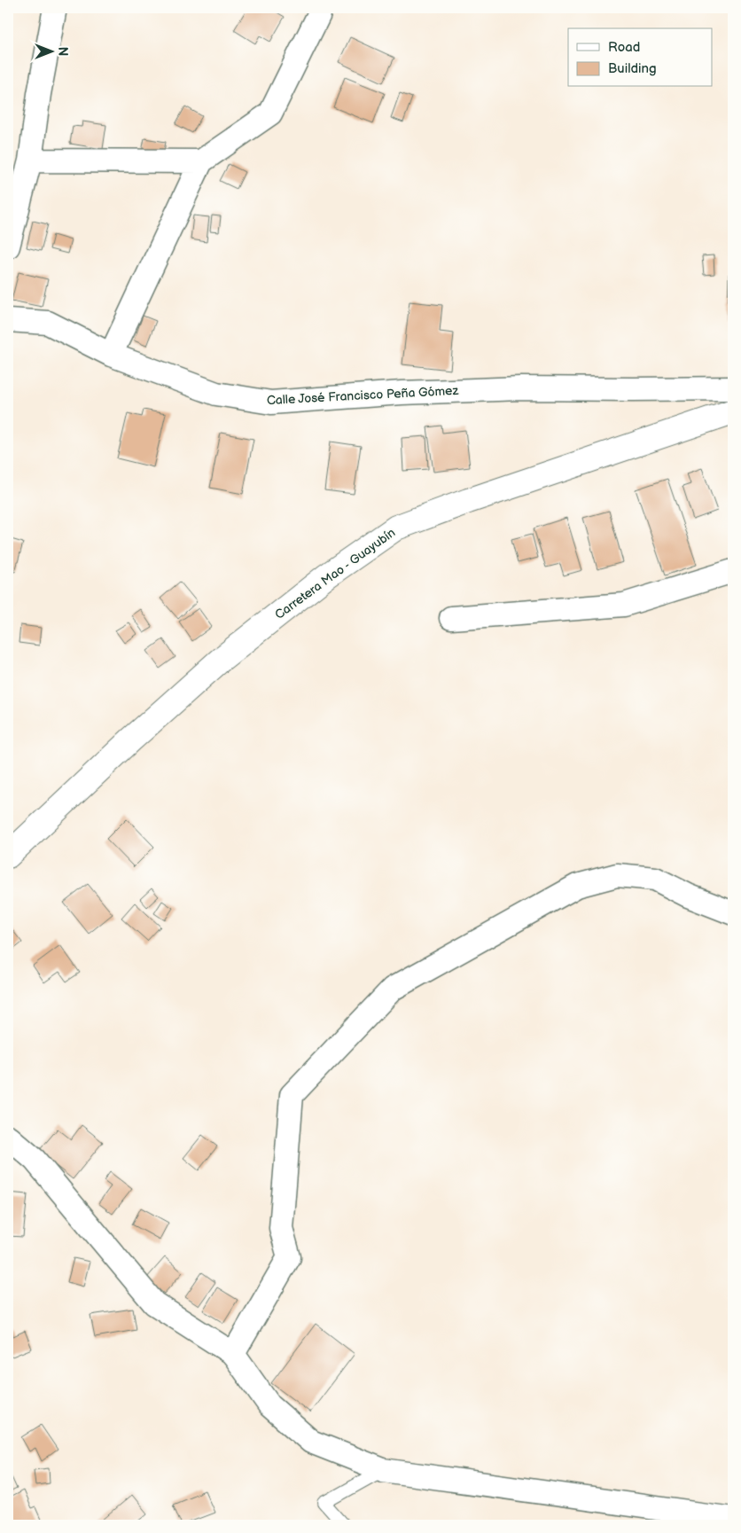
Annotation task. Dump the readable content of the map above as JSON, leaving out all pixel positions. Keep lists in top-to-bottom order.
{
  "streets": {
    "main road": ["Carretera Mao - Guayubín"],
    "street": ["Calle José Francisco Peña Gómez"]
  },
  "legend": ["Road", "Building"],
  "north": "right"
}
